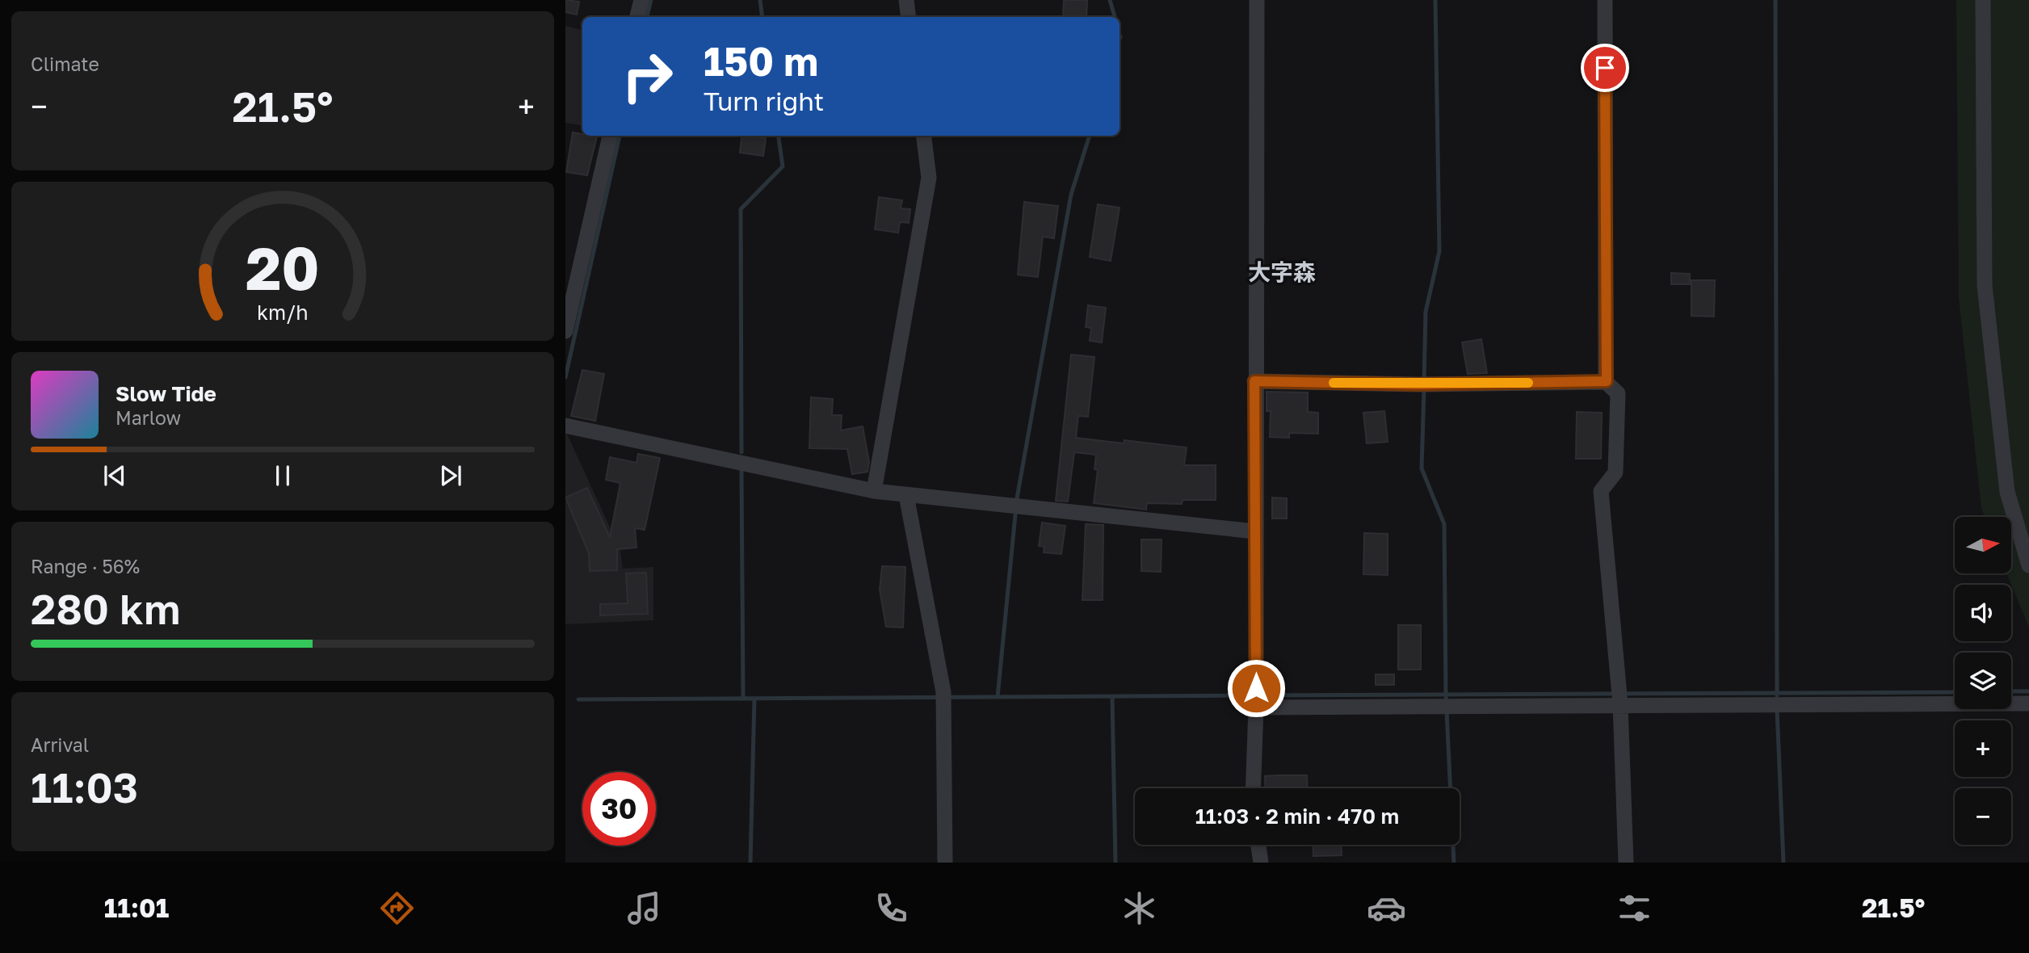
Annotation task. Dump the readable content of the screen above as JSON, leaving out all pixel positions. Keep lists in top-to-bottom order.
{
  "districts": ["大字森"],
  "north": "right",
  "page": {
    "tile": [
      "Climate",
      ["Range · 56%", "280 km"],
      ["Arrival", "11:03"]
    ],
    "turn": ["150 m", "Turn right"],
    "heat": ["−", "21.5°", "+"],
    "song": ["Slow Tide", "Marlow"],
    "map_buttons": ["+", "−"],
    "limit": "30",
    "trip": "11:03 · 2 min · 470 m",
    "tabs": ["11:01", "21.5°"],
    "gauge": ["20", "km/h"]
  }
}
